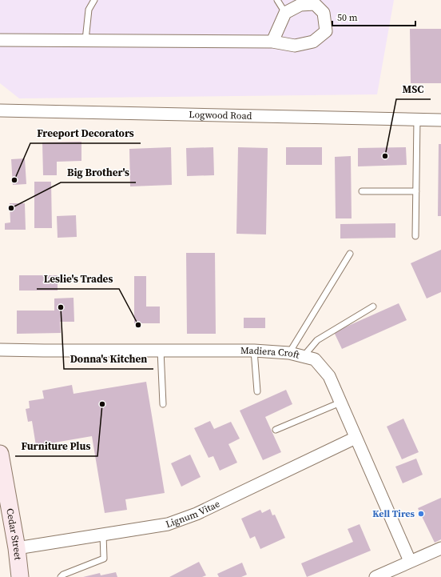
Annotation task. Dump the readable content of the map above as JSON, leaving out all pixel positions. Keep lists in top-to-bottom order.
{
  "streets": {
    "main road": ["Cedar Street"],
    "street": ["Logwood Road", "Madiera Croft", "Lignum Vitae"]
  },
  "crossings": [
    ["Madiera Croft", "Lignum Vitae"],
    ["Lignum Vitae", "Cedar Street"]
  ],
  "places": [
    "MSC",
    "Freeport Decorators",
    "Big Brother's",
    "Donna's Kitchen",
    "Leslie's Trades",
    "Furniture Plus",
    "Kell Tires"
  ],
  "scale_bar": "50 m"
}
